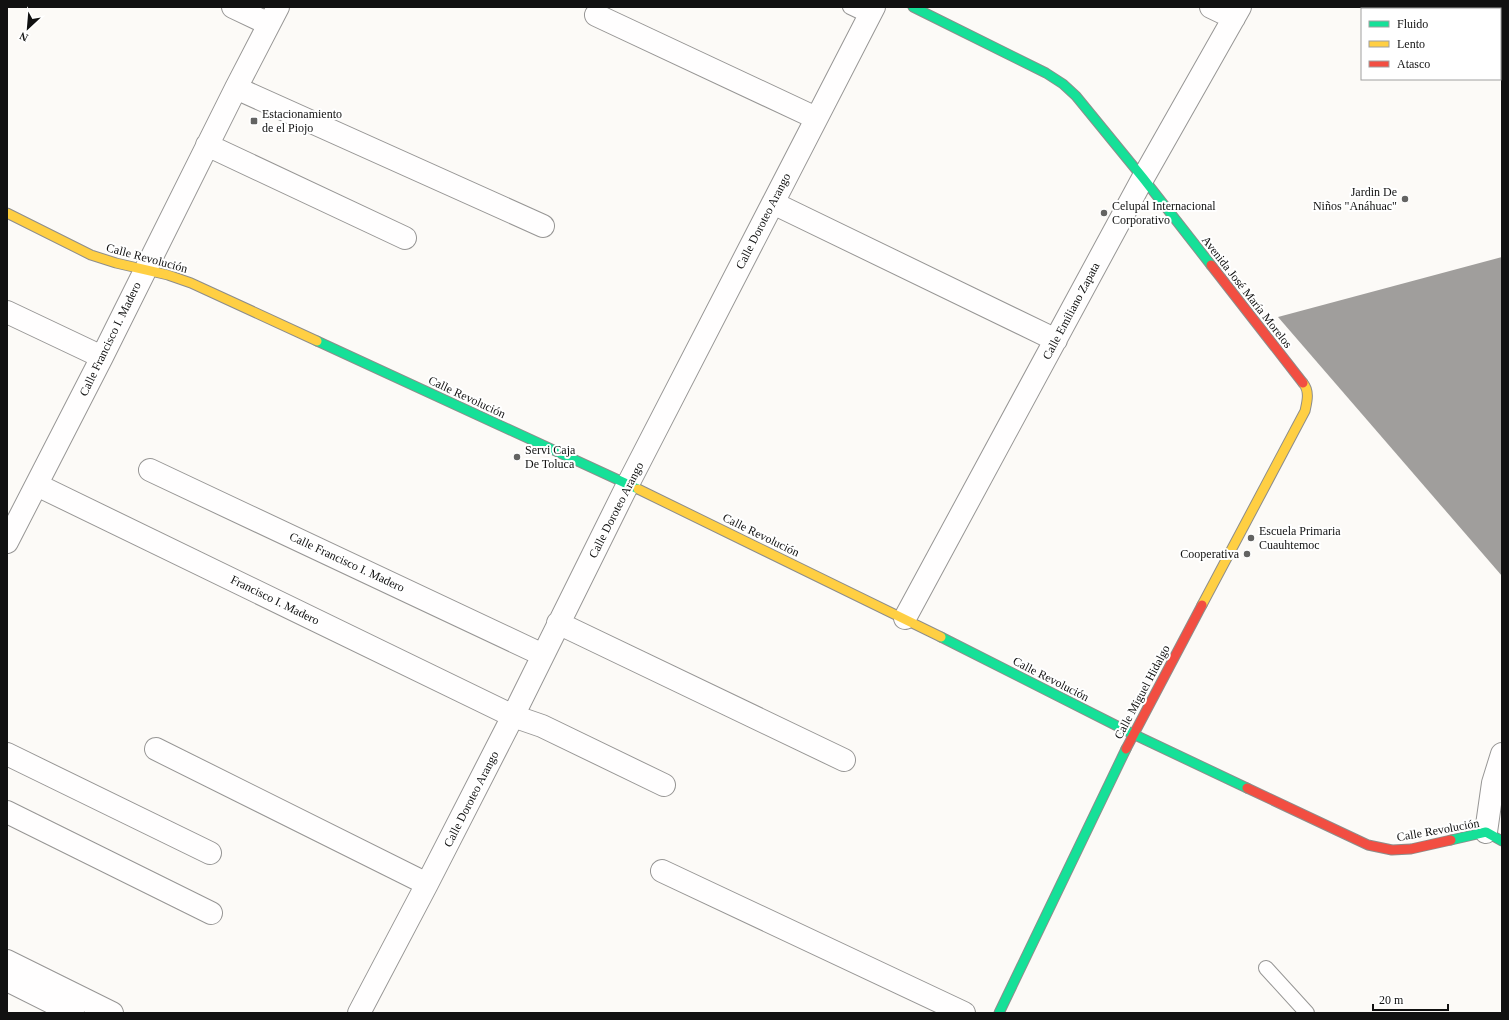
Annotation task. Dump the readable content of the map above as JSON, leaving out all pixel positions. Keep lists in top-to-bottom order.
{
  "streets": {
    "street": [
      "Calle Doroteo Arango",
      "Calle Revolución",
      "Avenida José María Morelos",
      "Calle Emiliano Zapata",
      "Calle Francisco I. Madero",
      "Francisco I. Madero",
      "Calle Miguel Hidalgo"
    ]
  },
  "crossings": [
    ["Calle Doroteo Arango", "Calle Revolución"],
    ["Calle Doroteo Arango", "Calle Francisco I. Madero"],
    ["Calle Doroteo Arango", "Francisco I. Madero"],
    ["Calle Revolución", "Calle Emiliano Zapata"],
    ["Calle Revolución", "Calle Francisco I. Madero"],
    ["Calle Revolución", "Calle Miguel Hidalgo"],
    ["Avenida José María Morelos", "Calle Emiliano Zapata"],
    ["Avenida José María Morelos", "Calle Miguel Hidalgo"],
    ["Calle Francisco I. Madero", "Francisco I. Madero"]
  ],
  "places": {
    "transit": ["Estacionamiento de el Piojo"],
    "other": [
      "Jardin De Niños \"Anáhuac\"",
      "Celupal Internacional Corporativo",
      "Servi Caja De Toluca",
      "Escuela Primaria Cuauhtemoc",
      "Cooperativa"
    ]
  },
  "legend": ["Fluido", "Lento", "Atasco"],
  "scale_bar": "20 m",
  "north": "bottom left"
}
